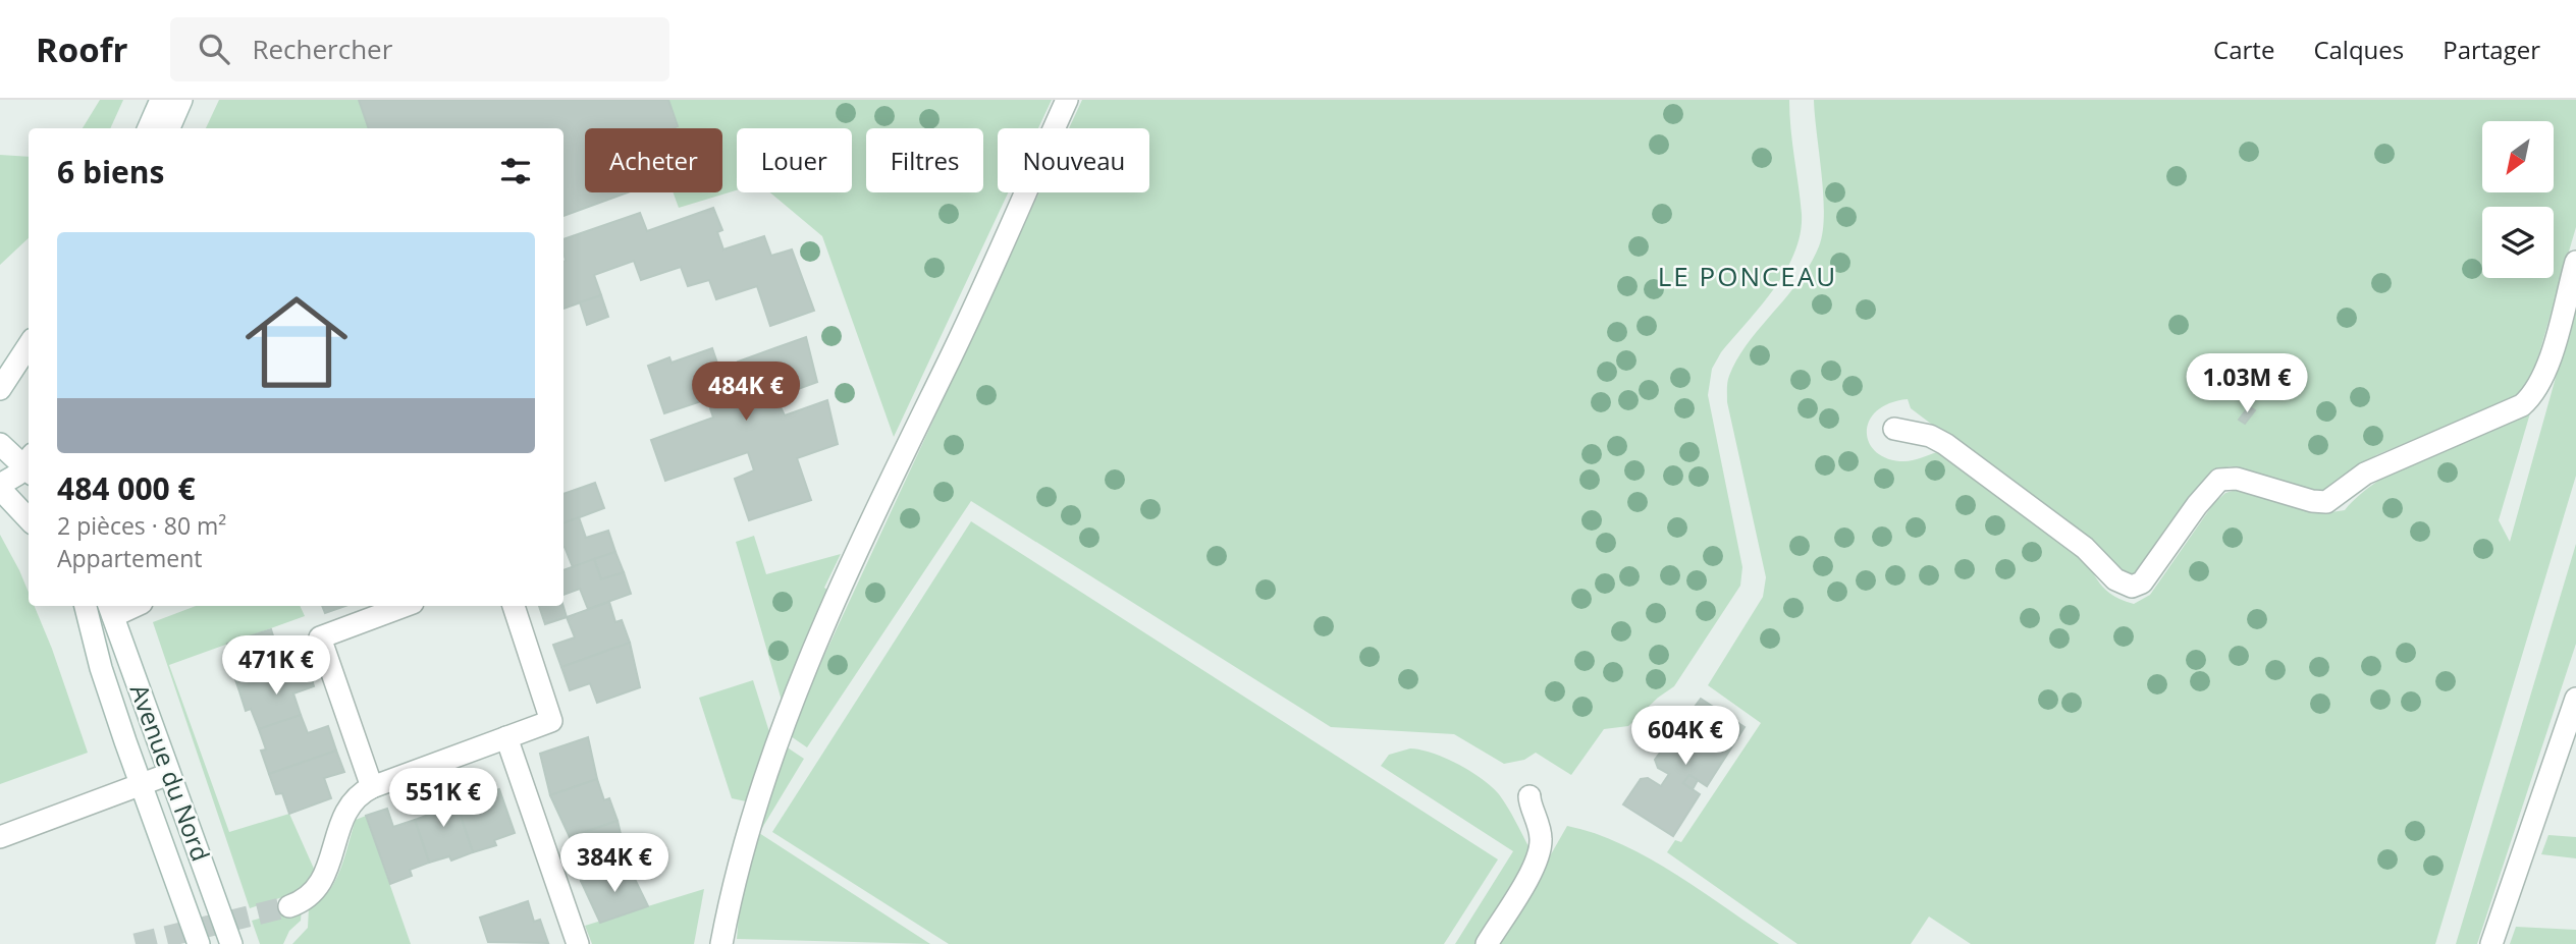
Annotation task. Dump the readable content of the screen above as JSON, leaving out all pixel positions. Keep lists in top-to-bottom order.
{
  "streets": {
    "street": ["Avenue du Nord"]
  },
  "districts": ["LE PONCEAU"],
  "north": "bottom left",
  "page": {
    "header": "Roofr",
    "search": "Rechercher",
    "nav": ["Carte", "Calques", "Partager"],
    "chip": [
      "Acheter",
      "Louer",
      "Filtres",
      "Nouveau"
    ],
    "heading": "6 biens",
    "list": [
      {
        "name": "484 000 €",
        "note": "2 pièces · 80 m² · Appartement"
      }
    ],
    "price": [
      "1.03M €",
      "484K €",
      "471K €",
      "604K €",
      "551K €",
      "384K €"
    ]
  }
}
